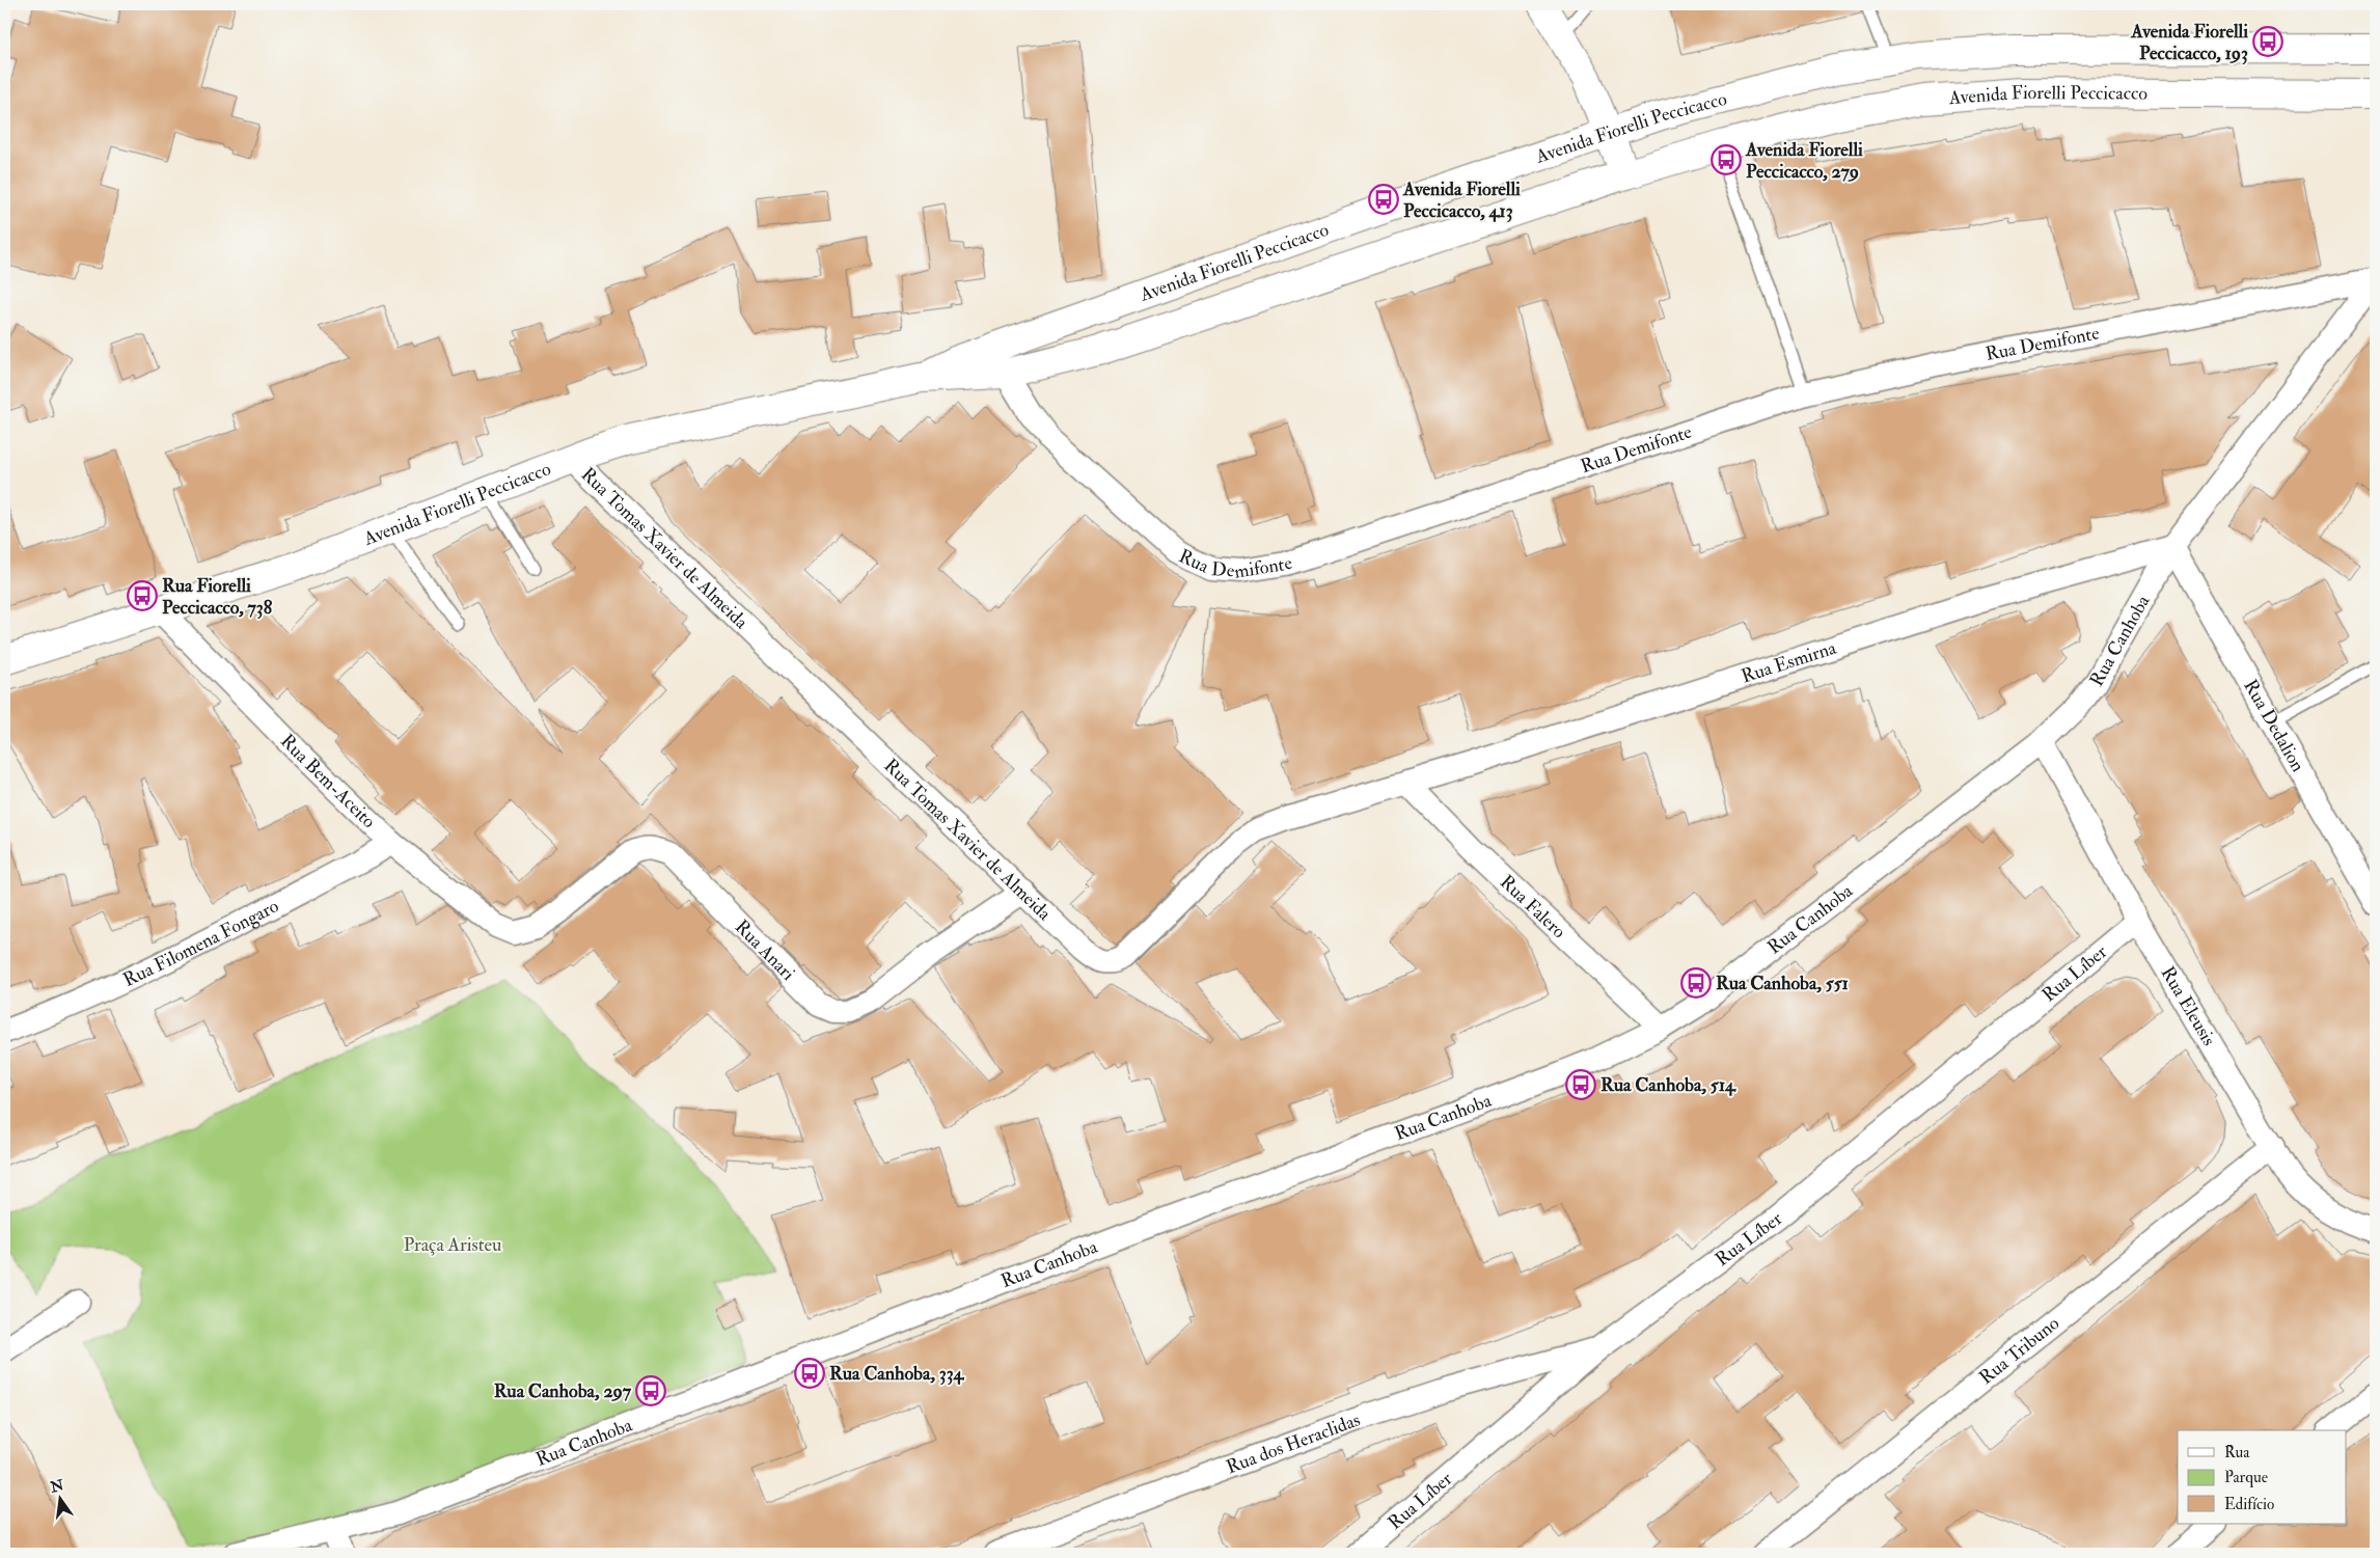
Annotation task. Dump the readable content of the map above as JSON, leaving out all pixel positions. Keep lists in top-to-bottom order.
{
  "streets": {
    "main road": ["Avenida Fiorelli Peccicacco"],
    "street": [
      "Rua Demifonte",
      "Rua Tomas Xavier de Almeida",
      "Rua Canhoba",
      "Rua Esmirna",
      "Rua Dedalion",
      "Rua Bem-Aceito",
      "Rua Falero",
      "Rua Filomena Fongaro",
      "Rua Anari",
      "Rua Líber",
      "Rua Eleusis",
      "Rua Tribuno",
      "Rua dos Heraclidas"
    ]
  },
  "crossings": [
    ["Avenida Fiorelli Peccicacco", "Rua Demifonte"],
    ["Avenida Fiorelli Peccicacco", "Rua Tomas Xavier de Almeida"],
    ["Avenida Fiorelli Peccicacco", "Rua Bem-Aceito"],
    ["Rua Demifonte", "Rua Canhoba"],
    ["Rua Tomas Xavier de Almeida", "Rua Esmirna"],
    ["Rua Tomas Xavier de Almeida", "Rua Falero"],
    ["Rua Tomas Xavier de Almeida", "Rua Anari"],
    ["Rua Canhoba", "Rua Esmirna"],
    ["Rua Canhoba", "Rua Dedalion"],
    ["Rua Canhoba", "Rua Falero"],
    ["Rua Canhoba", "Rua Eleusis"],
    ["Rua Esmirna", "Rua Dedalion"],
    ["Rua Esmirna", "Rua Falero"],
    ["Rua Bem-Aceito", "Rua Filomena Fongaro"],
    ["Rua Bem-Aceito", "Rua Anari"],
    ["Rua Líber", "Rua Eleusis"],
    ["Rua Líber", "Rua dos Heraclidas"],
    ["Rua Eleusis", "Rua Tribuno"]
  ],
  "parks": ["Praça Aristeu"],
  "places": {
    "bus stop": [
      "Avenida Fiorelli Peccicacco, 193",
      "Avenida Fiorelli Peccicacco, 279",
      "Avenida Fiorelli Peccicacco, 413",
      "Rua Fiorelli Peccicacco, 738",
      "Rua Canhoba, 551",
      "Rua Canhoba, 514",
      "Rua Canhoba, 334",
      "Rua Canhoba, 297"
    ]
  },
  "legend": ["Rua", "Parque", "Edifício"],
  "north": "top"
}
